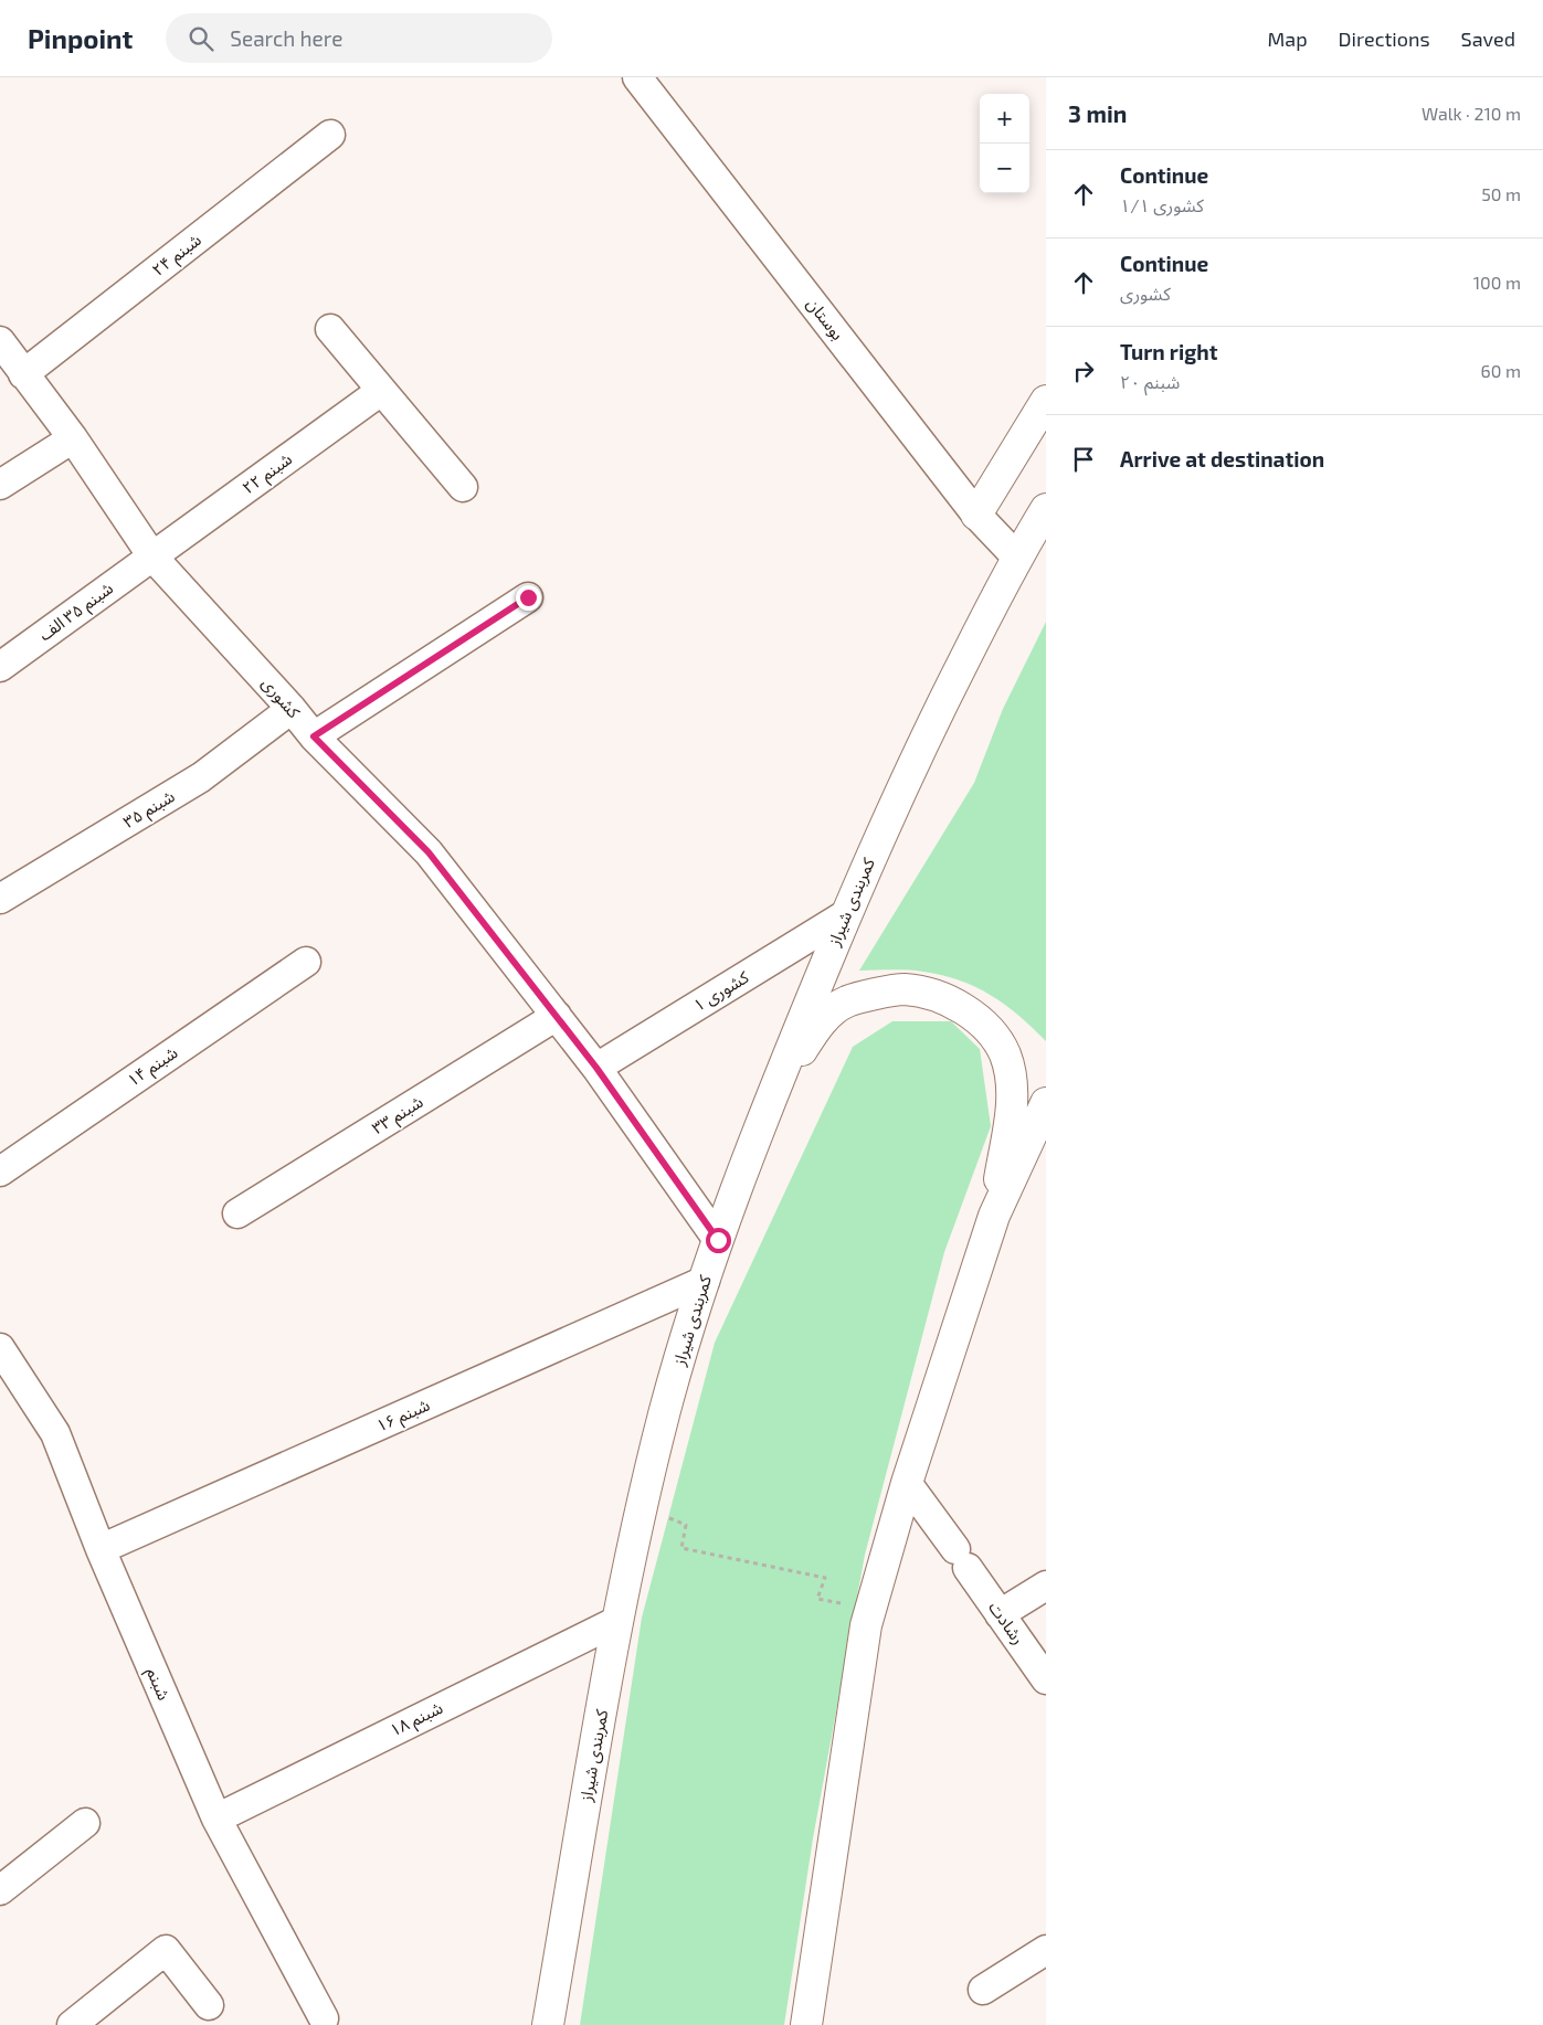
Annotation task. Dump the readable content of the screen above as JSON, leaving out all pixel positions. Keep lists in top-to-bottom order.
{
  "streets": {
    "highway": ["کمربندی شیراز"],
    "street": [
      "۲۴ شبنم",
      "بوستان",
      "۲۲ شبنم",
      "شبنم ۳۵ الف",
      "کشوری",
      "۳۵ شبنم",
      "۱ کشوری",
      "۱۴ شبنم",
      "۳۳ شبنم",
      "۱۶ شبنم",
      "رشادت",
      "شبنم",
      "۱۸ شبنم"
    ]
  },
  "crossings": [
    ["۲۴ شبنم", "کشوری"],
    ["بوستان", "کمربندی شیراز"],
    ["۲۲ شبنم", "شبنم ۳۵ الف"],
    ["۲۲ شبنم", "کشوری"],
    ["شبنم ۳۵ الف", "کشوری"],
    ["کشوری", "۳۵ شبنم"],
    ["کشوری", "کمربندی شیراز"],
    ["کشوری", "۱ کشوری"],
    ["کشوری", "۳۳ شبنم"],
    ["کمربندی شیراز", "۱ کشوری"],
    ["کمربندی شیراز", "۱۶ شبنم"],
    ["کمربندی شیراز", "۱۸ شبنم"],
    ["۱۶ شبنم", "شبنم"],
    ["شبنم", "۱۸ شبنم"]
  ],
  "page": {
    "header": "Pinpoint",
    "search": "Search here",
    "nav": ["Map", "Directions", "Saved"],
    "heading": ["3 min", "Walk · 210 m"],
    "map_buttons": ["+", "−"],
    "list": [
      ["Continue", "۱/۱ کشوری", "50 m"],
      ["Continue", "کشوری", "100 m"],
      ["Turn right", "۲۰ شبنم", "60 m"],
      "Arrive at destination"
    ]
  }
}
